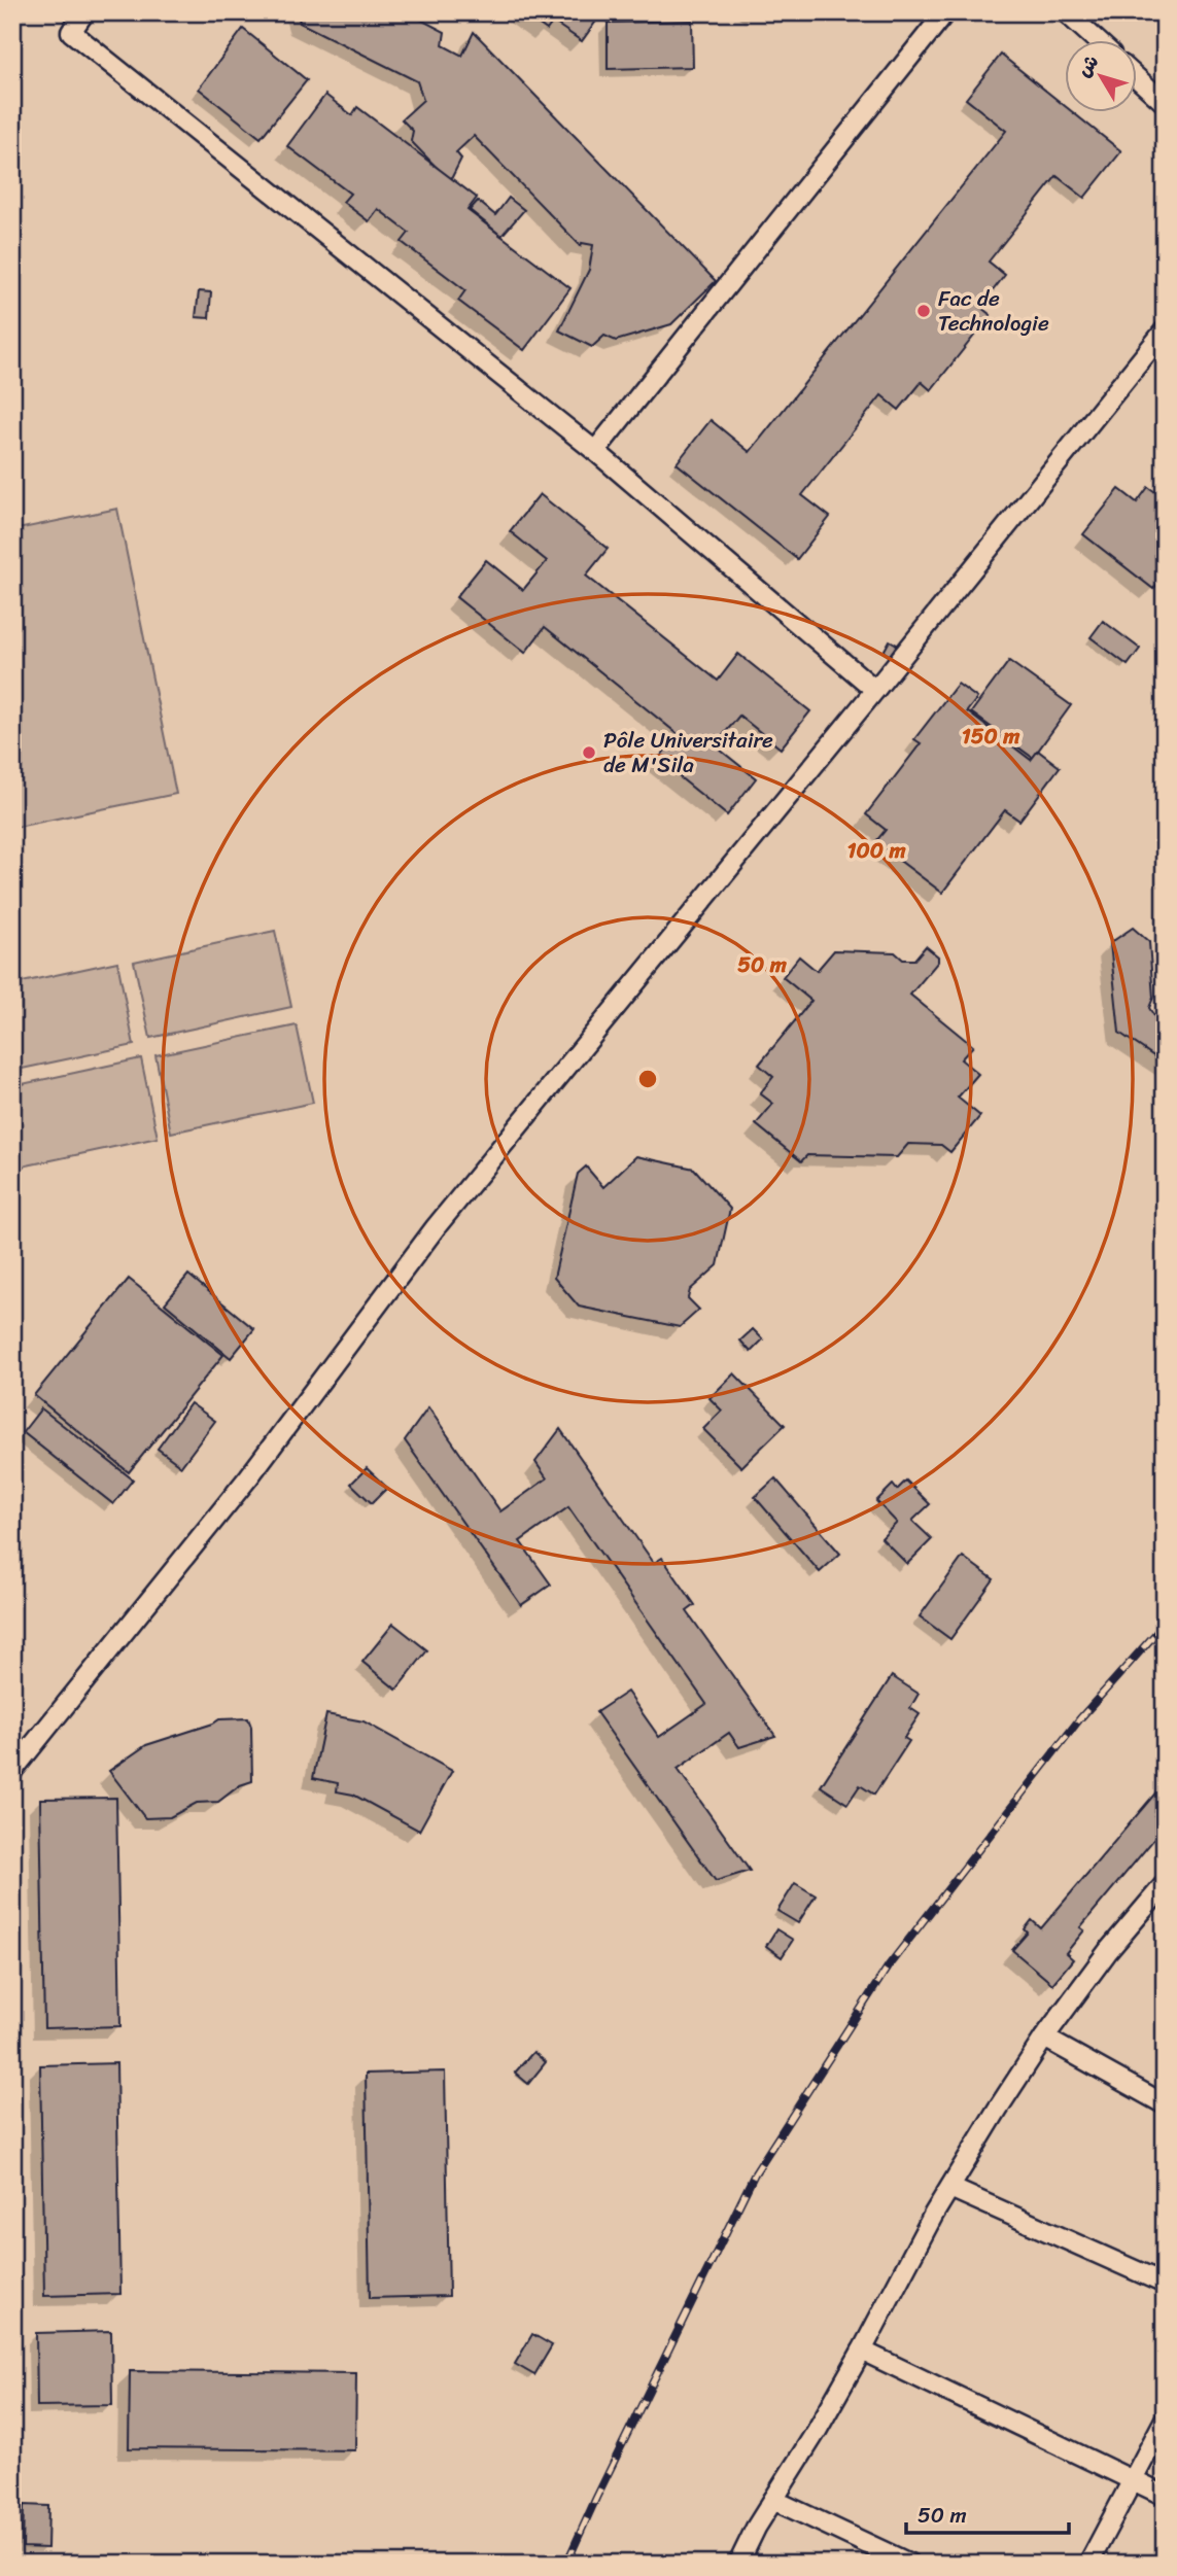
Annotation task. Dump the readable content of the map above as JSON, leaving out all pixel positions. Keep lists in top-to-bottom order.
{
  "places": ["Fac de Technologie", "Pôle Universitaire de M'Sila"],
  "scale_bar": "50 m",
  "north": "top left",
  "rings": ["150 m", "100 m", "50 m"]
}
